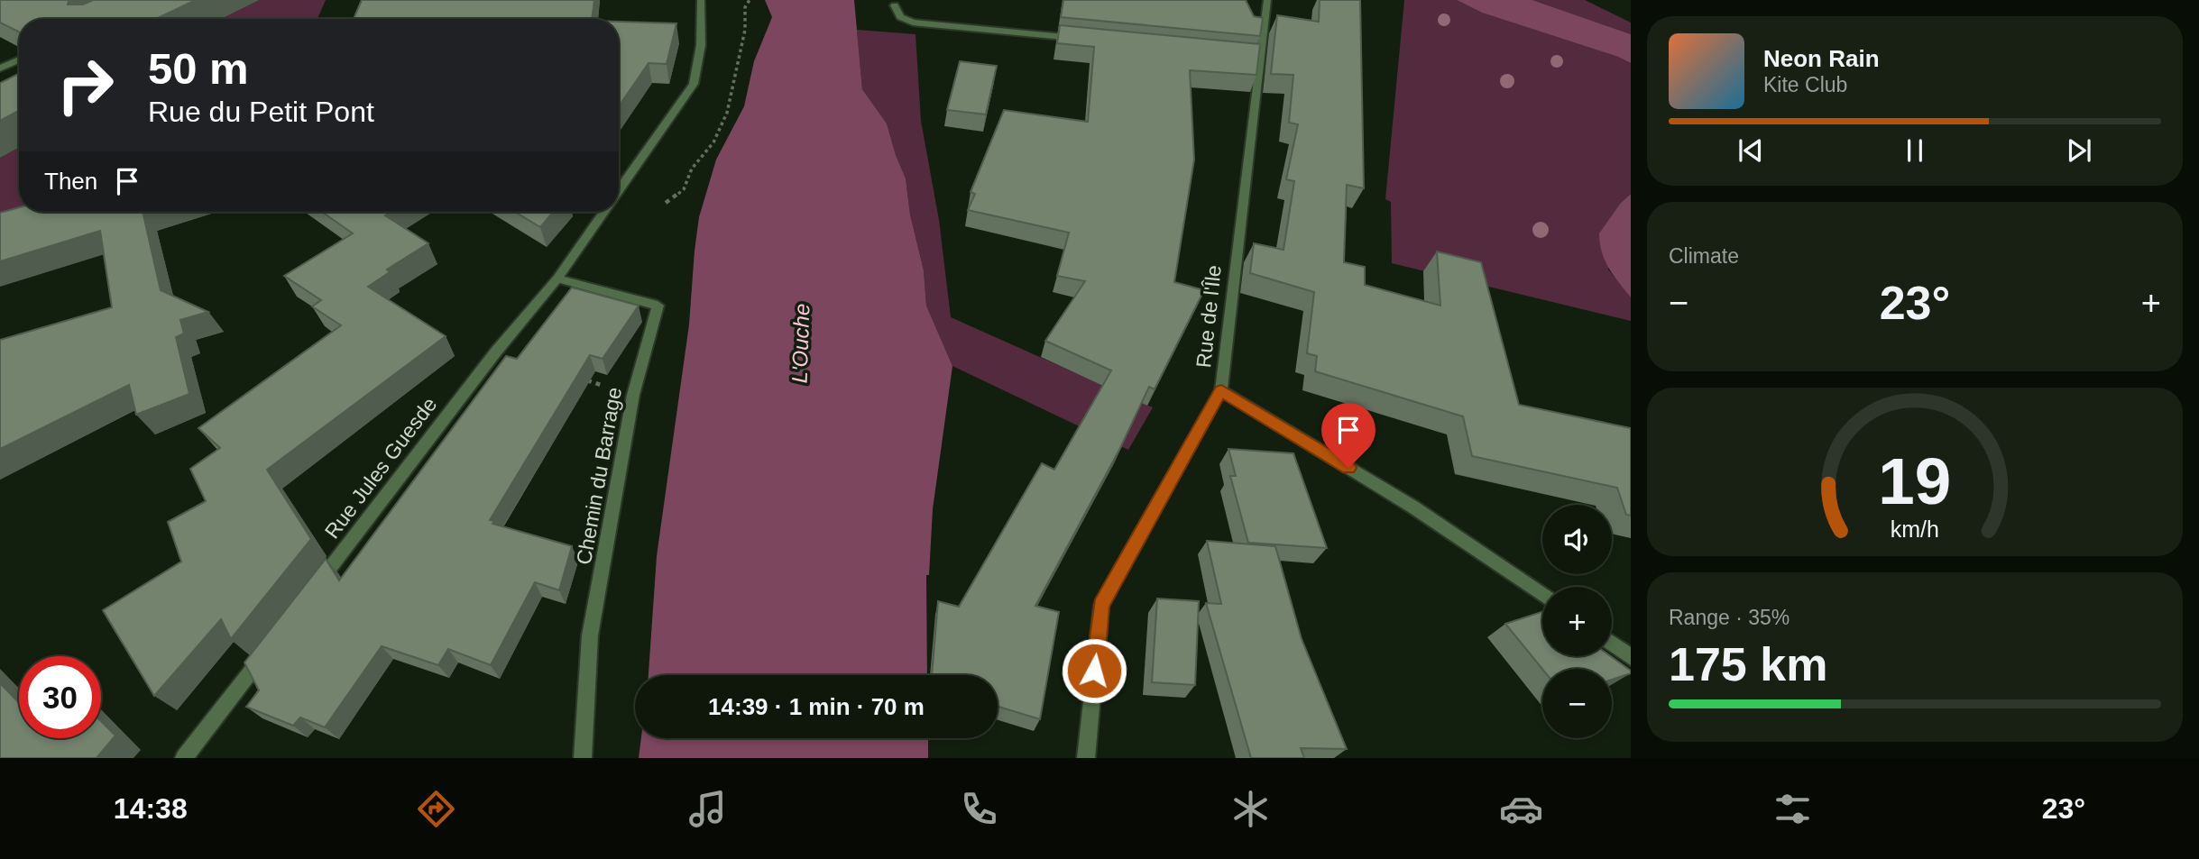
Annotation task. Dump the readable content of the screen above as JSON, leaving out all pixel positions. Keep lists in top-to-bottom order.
{
  "streets": {
    "street": ["Rue de l'Île", "Rue Jules Guesde", "Chemin du Barrage"]
  },
  "crossings": [
    ["Rue Jules Guesde", "Chemin du Barrage"]
  ],
  "water": ["L'Ouche"],
  "page": {
    "turn": ["50 m", "Rue du Petit Pont"],
    "song": ["Neon Rain", "Kite Club"],
    "then": "Then",
    "tile": [
      "Climate",
      ["Range · 35%", "175 km"]
    ],
    "heat": ["−", "23°", "+"],
    "map_buttons": ["+", "−"],
    "limit": "30",
    "trip": "14:39 · 1 min · 70 m",
    "tabs": ["14:38", "23°"],
    "gauge": ["19", "km/h"]
  }
}
